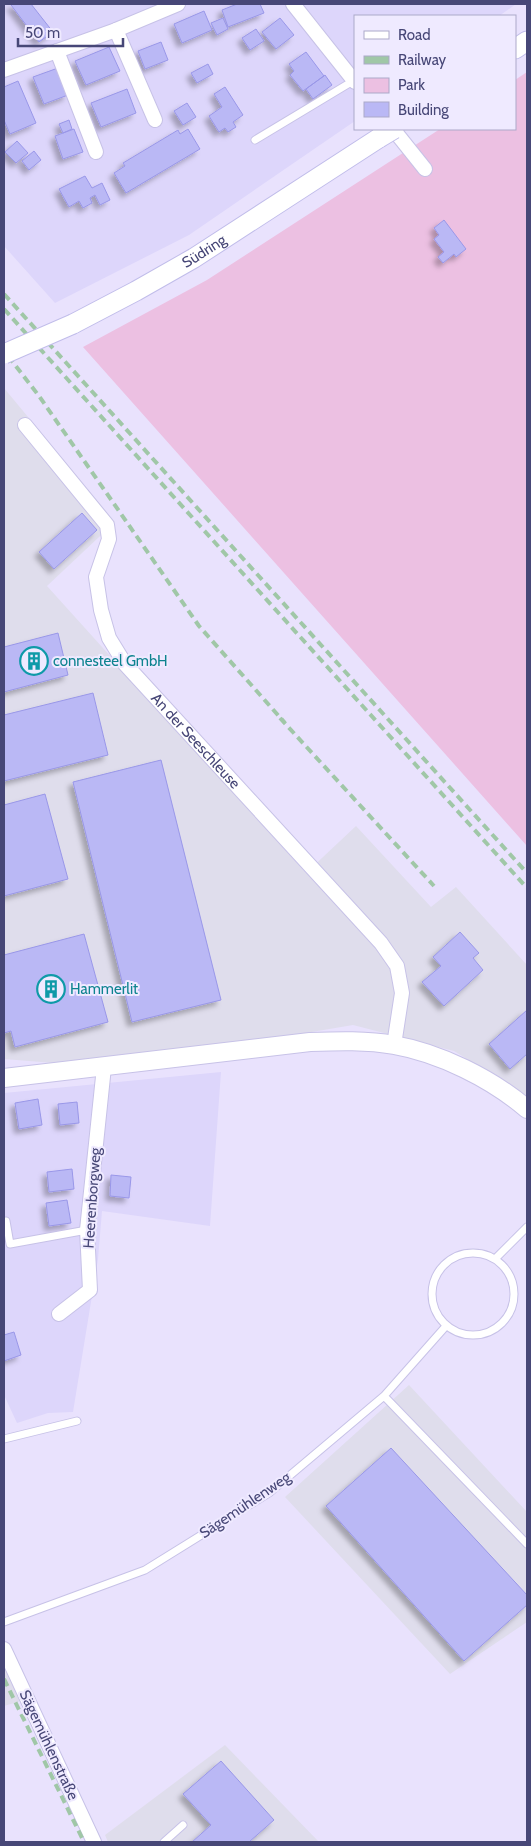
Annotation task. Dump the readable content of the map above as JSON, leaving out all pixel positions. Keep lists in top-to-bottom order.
{
  "streets": {
    "main road": ["Südring"],
    "street": ["An der Seeschleuse", "Heerenborgweg", "Sägemühlenstraße"],
    "lane": ["Sägemühlenweg"]
  },
  "places": {
    "building": ["connesteel GmbH", "Hammerlit"]
  },
  "legend": [
    "Road",
    "Railway",
    "Park",
    "Building"
  ],
  "scale_bar": "50 m"
}
